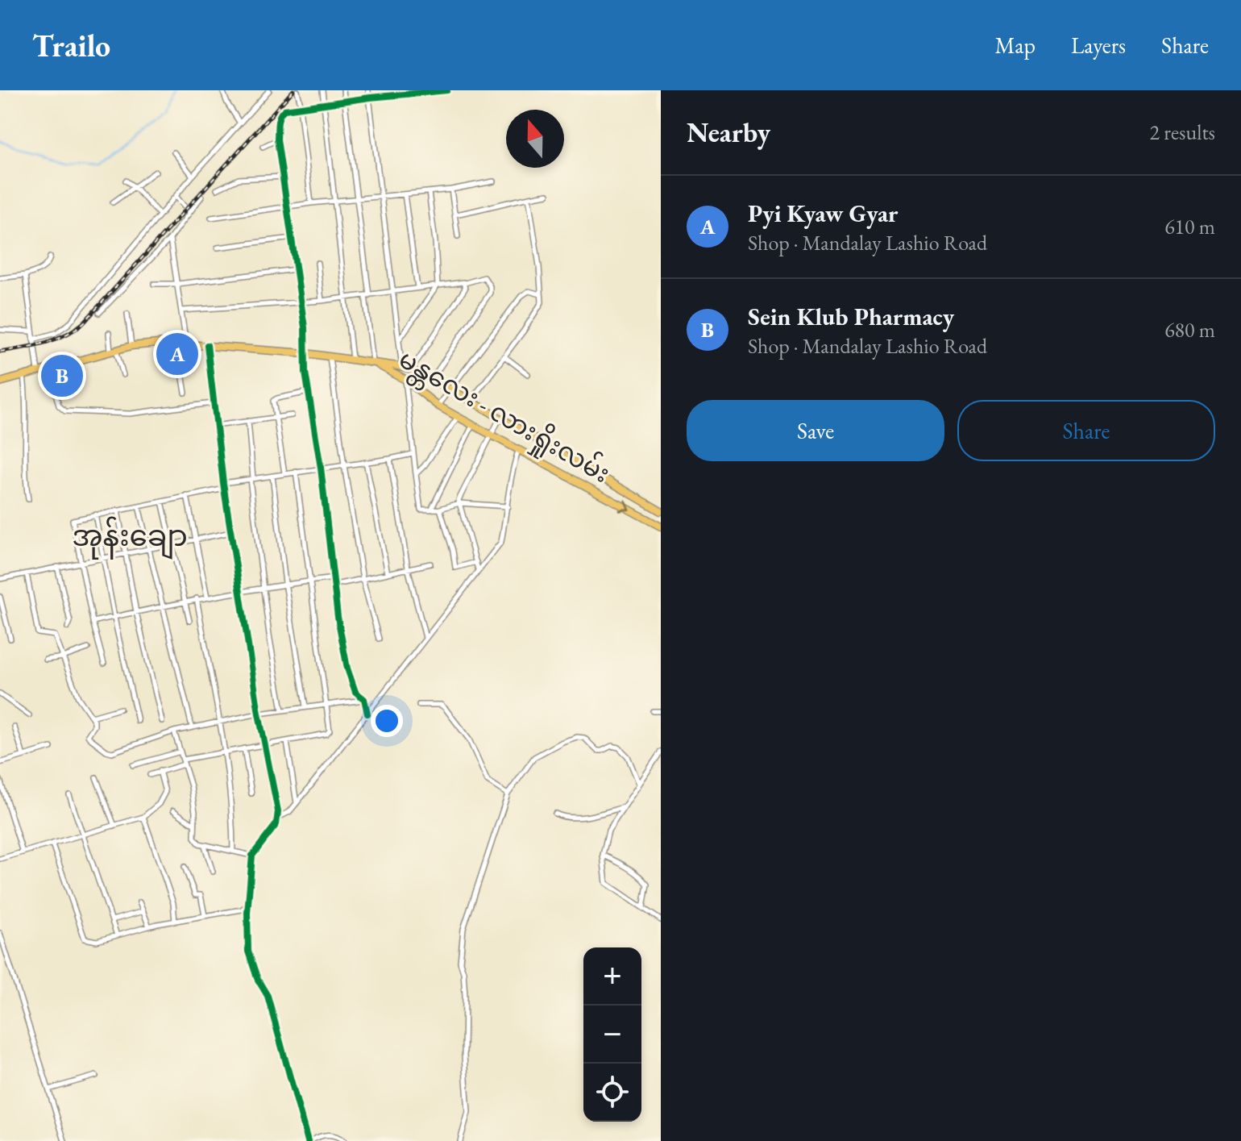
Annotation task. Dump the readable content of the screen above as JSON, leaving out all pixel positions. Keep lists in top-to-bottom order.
{
  "streets": {
    "highway": ["မန္တလေး - လားရှိုးလမ်း"]
  },
  "districts": ["အုန်းချော"],
  "north": "top",
  "page": {
    "header": "Trailo",
    "nav": ["Map", "Layers", "Share"],
    "heading": ["Nearby", "2 results"],
    "list": [
      {
        "mark": "A",
        "name": "Pyi Kyaw Gyar",
        "note": "Shop · Mandalay Lashio Road",
        "value": "610 m"
      },
      {
        "mark": "B",
        "name": "Sein Klub Pharmacy",
        "note": "Shop · Mandalay Lashio Road",
        "value": "680 m"
      }
    ],
    "pins": ["A", "B"],
    "buttons": ["Save", "Share"],
    "map_buttons": ["+", "−"]
  }
}
